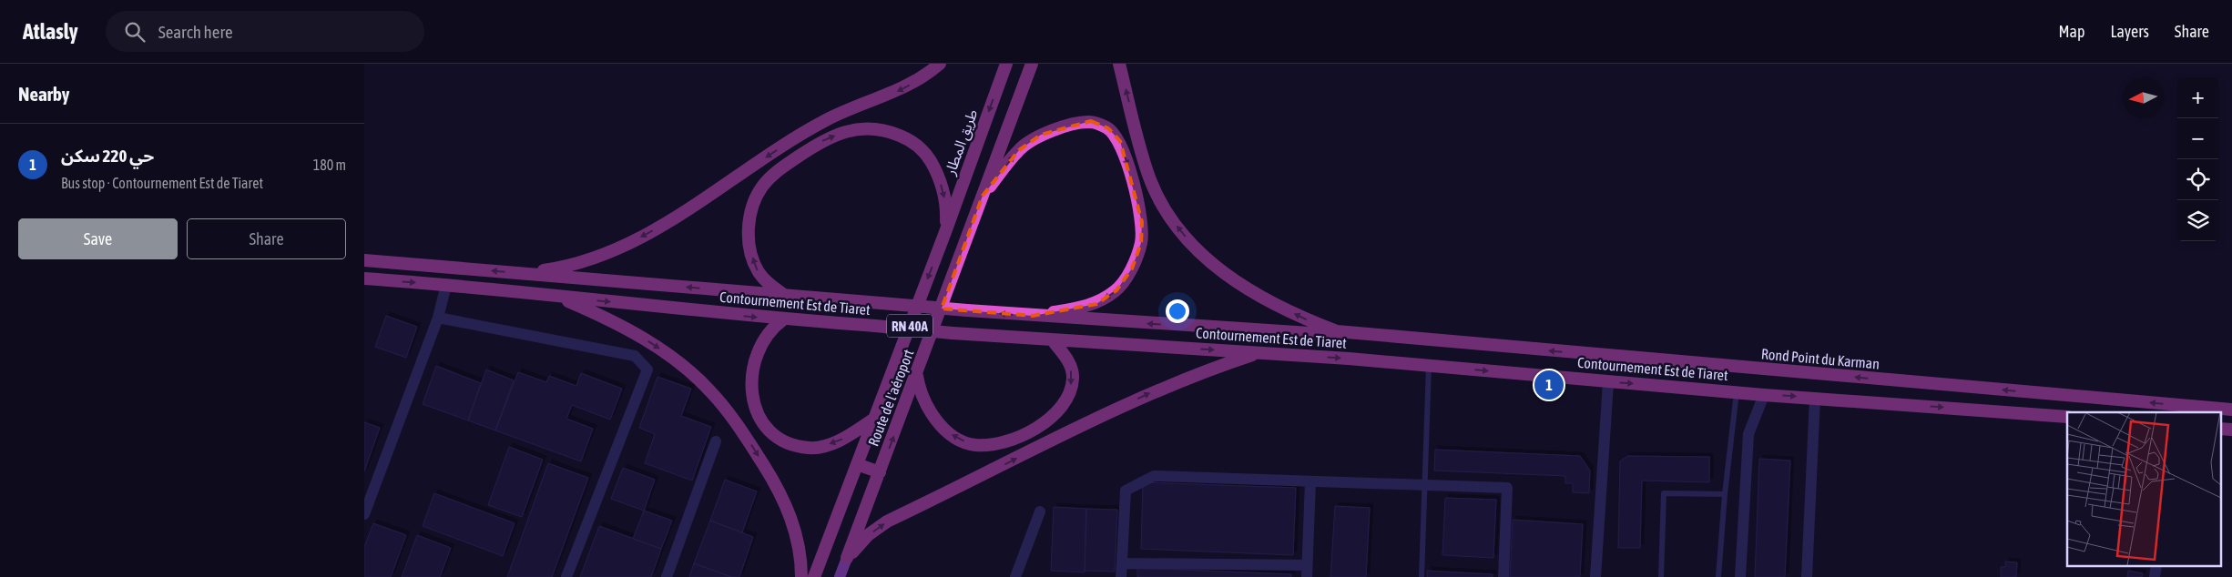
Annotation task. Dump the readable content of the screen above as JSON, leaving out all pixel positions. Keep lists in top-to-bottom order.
{
  "streets": {
    "highway": [
      "طريق المطار",
      "Contournement Est de Tiaret",
      "RN 40A",
      "Rond Point du Karman",
      "Route de l'aéroport"
    ]
  },
  "crossings": [
    ["طريق المطار", "Route de l'aéroport"],
    ["Contournement Est de Tiaret", "Rond Point du Karman"],
    ["RN 40A", "Route de l'aéroport"]
  ],
  "one_way": ["Rond Point du Karman"],
  "north": "left",
  "page": {
    "header": "Atlasly",
    "search": "Search here",
    "nav": ["Map", "Layers", "Share"],
    "heading": "Nearby",
    "map_buttons": ["+", "−"],
    "list": [
      {
        "mark": "1",
        "name": "حي 220 سكن",
        "note": "Bus stop · Contournement Est de Tiaret",
        "value": "180 m"
      }
    ],
    "buttons": ["Save", "Share"],
    "pins": "1"
  }
}
